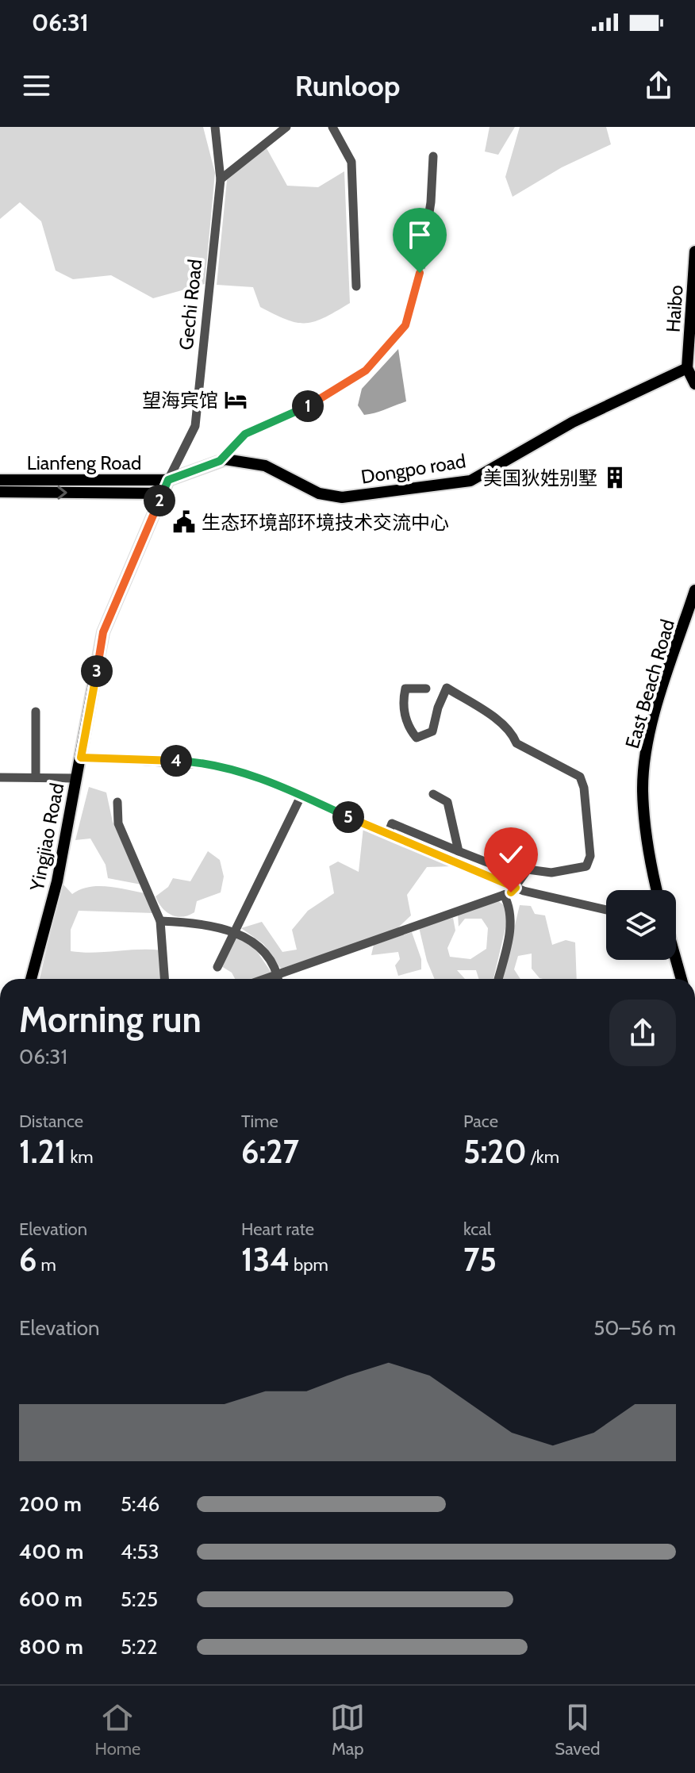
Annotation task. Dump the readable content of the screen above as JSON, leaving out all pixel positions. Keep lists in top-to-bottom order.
{
  "streets": {
    "main road": [
      "Haibo",
      "Lianfeng Road",
      "Dongpo road",
      "East Beach Road",
      "Yingjiao Road"
    ],
    "street": ["Gechi Road"]
  },
  "crossings": [
    ["Gechi Road", "Lianfeng Road"],
    ["Gechi Road", "Dongpo road"],
    ["Gechi Road", "Yingjiao Road"],
    ["Haibo", "Dongpo road"],
    ["Lianfeng Road", "Dongpo road"],
    ["Lianfeng Road", "Yingjiao Road"],
    ["Dongpo road", "Yingjiao Road"]
  ],
  "places": {
    "hotel": ["望海宾馆"],
    "building": ["美国狄姓别墅"],
    "public building": ["生态环境部环境技术交流中心"]
  },
  "page": {
    "status": "06:31",
    "header": "Runloop",
    "pins": [
      "1",
      "2",
      "3",
      "4",
      "5"
    ],
    "heading": ["Morning run", "06:31"],
    "stats": [
      ["Distance", "1.21 km"],
      ["Time", "6:27"],
      ["Pace", "5:20 /km"],
      ["Elevation", "6 m"],
      ["Heart rate", "134 bpm"],
      ["kcal", "75"]
    ],
    "chart": ["Elevation", "50–56 m"],
    "list": [
      {
        "name": "200 m",
        "note": "5:46"
      },
      {
        "name": "400 m",
        "note": "4:53"
      },
      {
        "name": "600 m",
        "note": "5:25"
      },
      {
        "name": "800 m",
        "note": "5:22"
      }
    ],
    "tabs": ["Home", "Map", "Saved"]
  }
}
